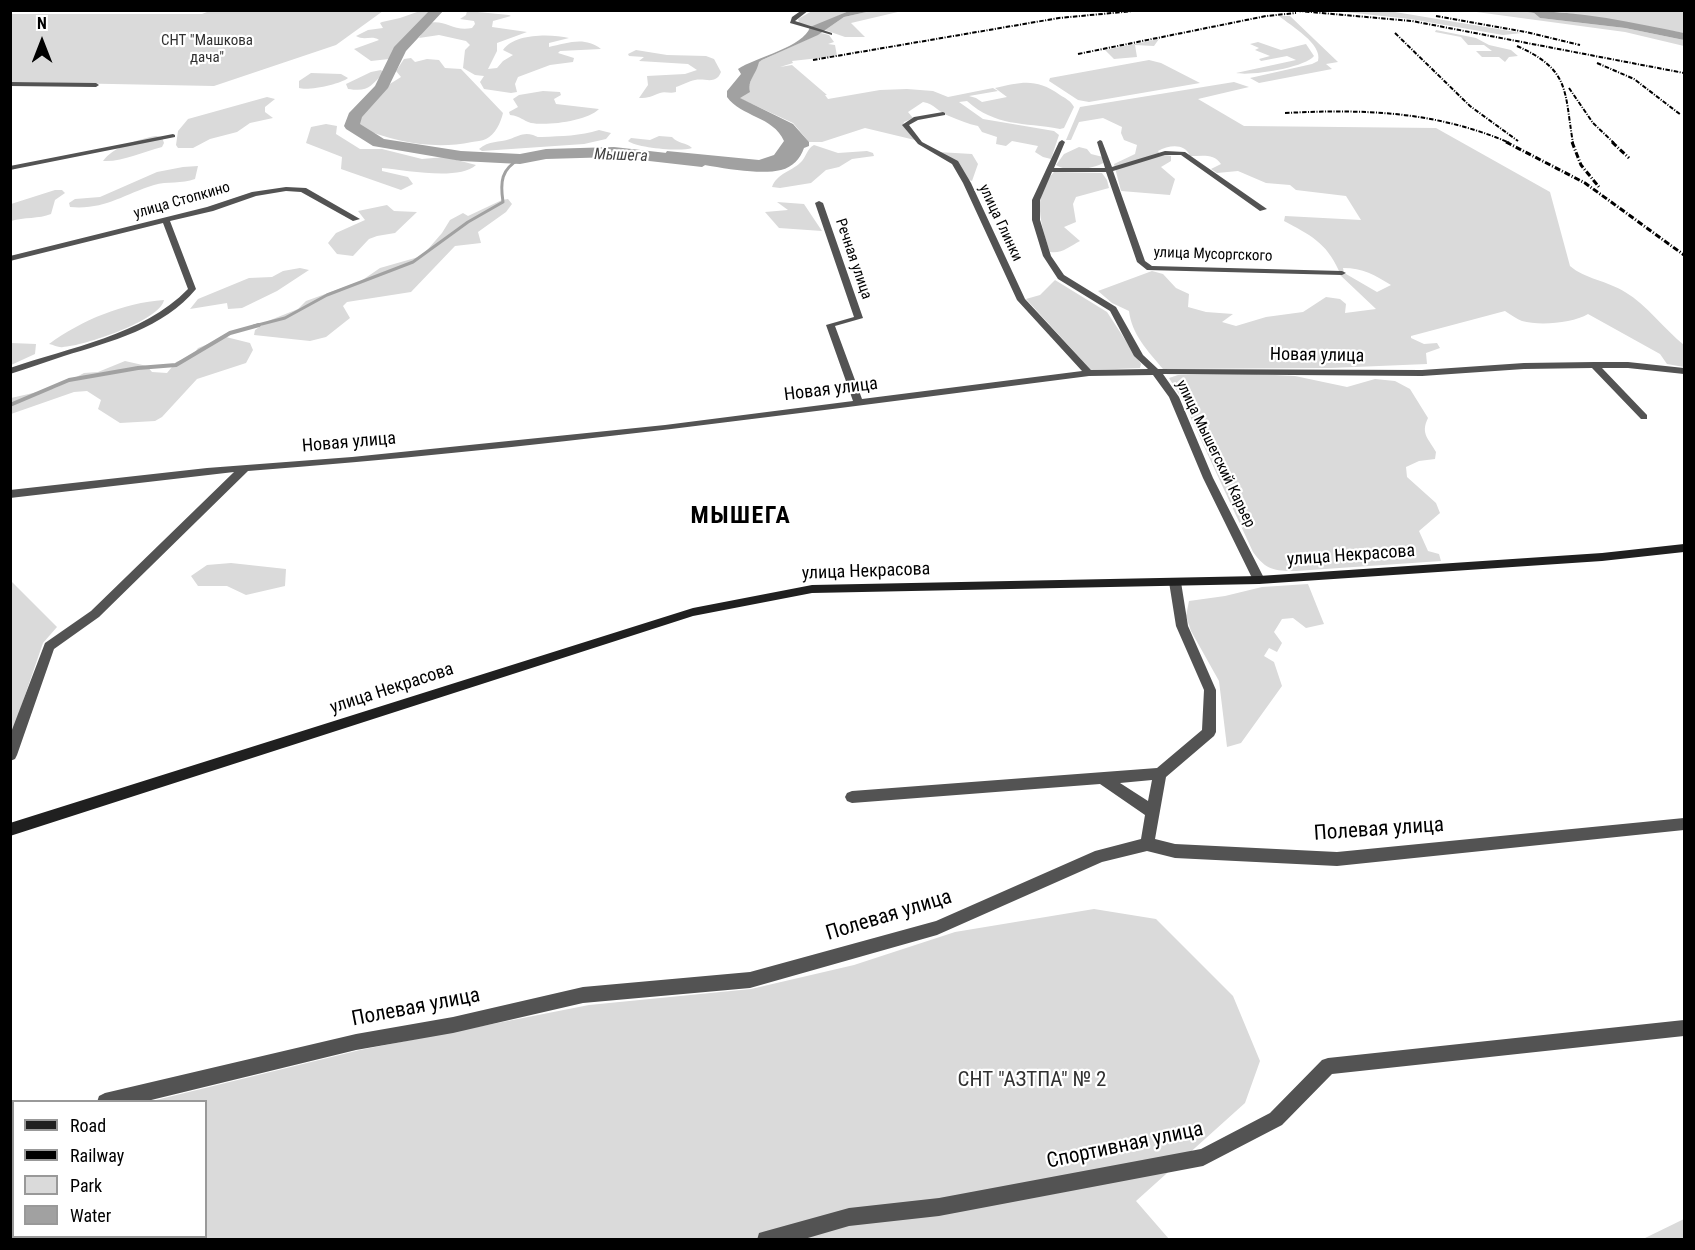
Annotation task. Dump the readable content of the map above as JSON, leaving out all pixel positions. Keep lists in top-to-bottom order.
{
  "streets": {
    "main road": ["улица Некрасова"],
    "street": [
      "улица Стопкино",
      "улица Глинки",
      "улица Мусоргского",
      "Речная улица",
      "Новая улица",
      "улица Мышегский Карьер",
      "Полевая улица",
      "Спортивная улица"
    ]
  },
  "crossings": [
    ["улица Глинки", "Новая улица"],
    ["Речная улица", "Новая улица"],
    ["Новая улица", "улица Мышегский Карьер"],
    ["улица Мышегский Карьер", "улица Некрасова"]
  ],
  "districts": ["МЫШЕГА"],
  "water": ["Мышега"],
  "parks": ["СНТ \"Машкова дача\"", "СНТ \"АЗТПА\" № 2"],
  "legend": [
    "Road",
    "Railway",
    "Park",
    "Water"
  ],
  "north": "top"
}
